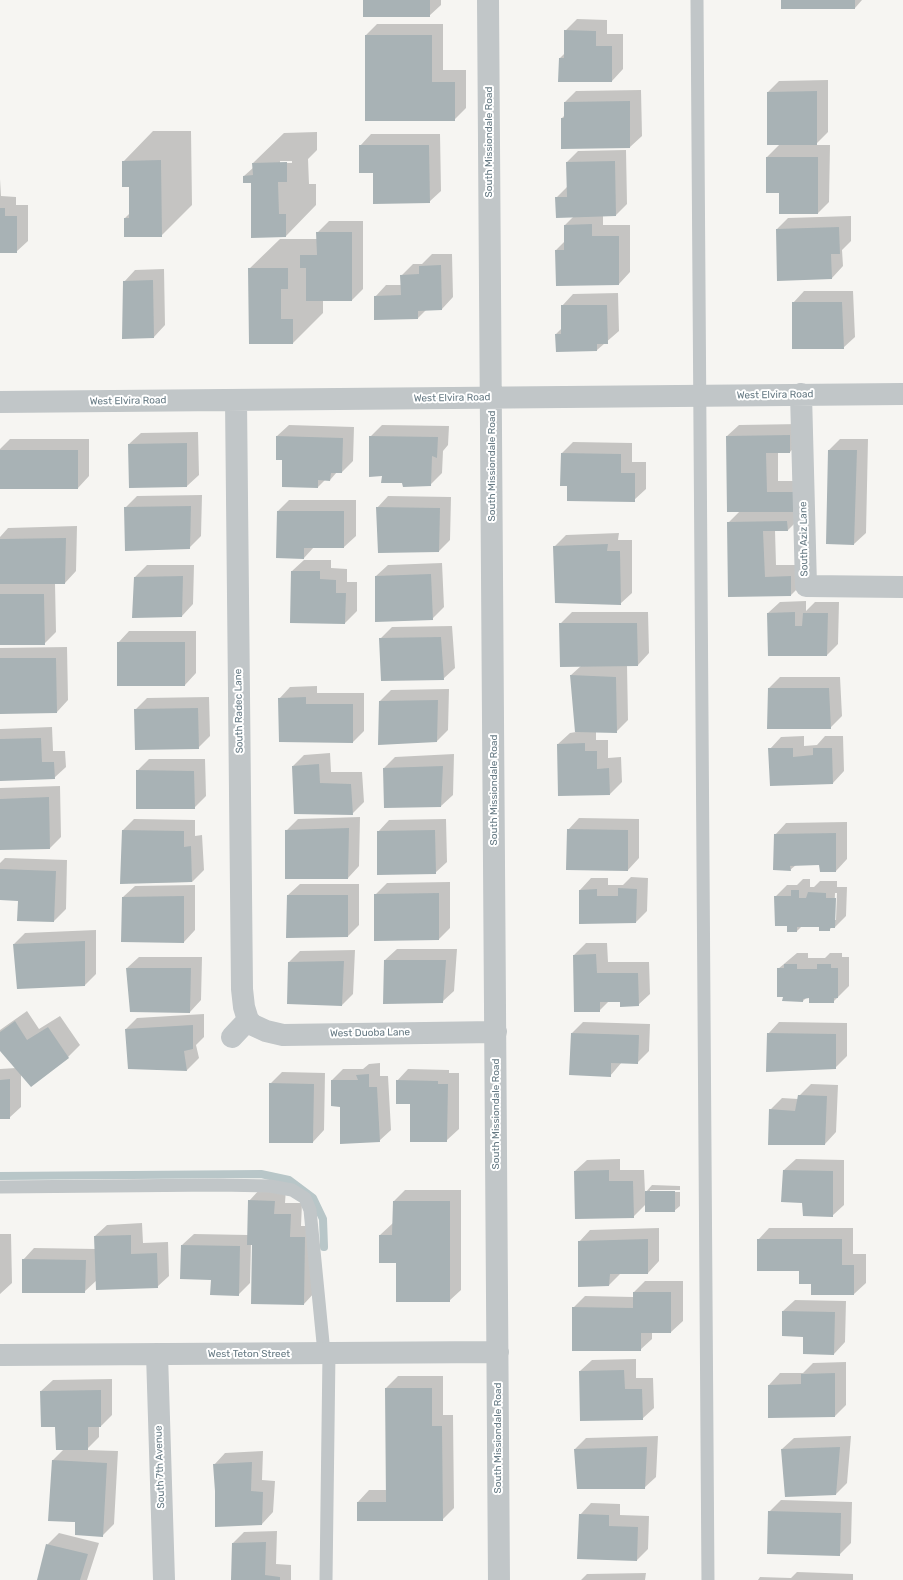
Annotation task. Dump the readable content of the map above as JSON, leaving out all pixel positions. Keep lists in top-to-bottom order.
{
  "streets": {
    "street": [
      "South Missiondale Road",
      "West Elvira Road",
      "South Aziz Lane",
      "South Radec Lane",
      "West Duoba Lane",
      "West Teton Street",
      "South 7th Avenue"
    ]
  },
  "crossings": [
    ["South Missiondale Road", "West Elvira Road"],
    ["South Missiondale Road", "West Duoba Lane"],
    ["South Missiondale Road", "West Teton Street"],
    ["West Elvira Road", "South Aziz Lane"],
    ["West Elvira Road", "South Radec Lane"],
    ["South Radec Lane", "West Duoba Lane"],
    ["West Teton Street", "South 7th Avenue"]
  ]
}
